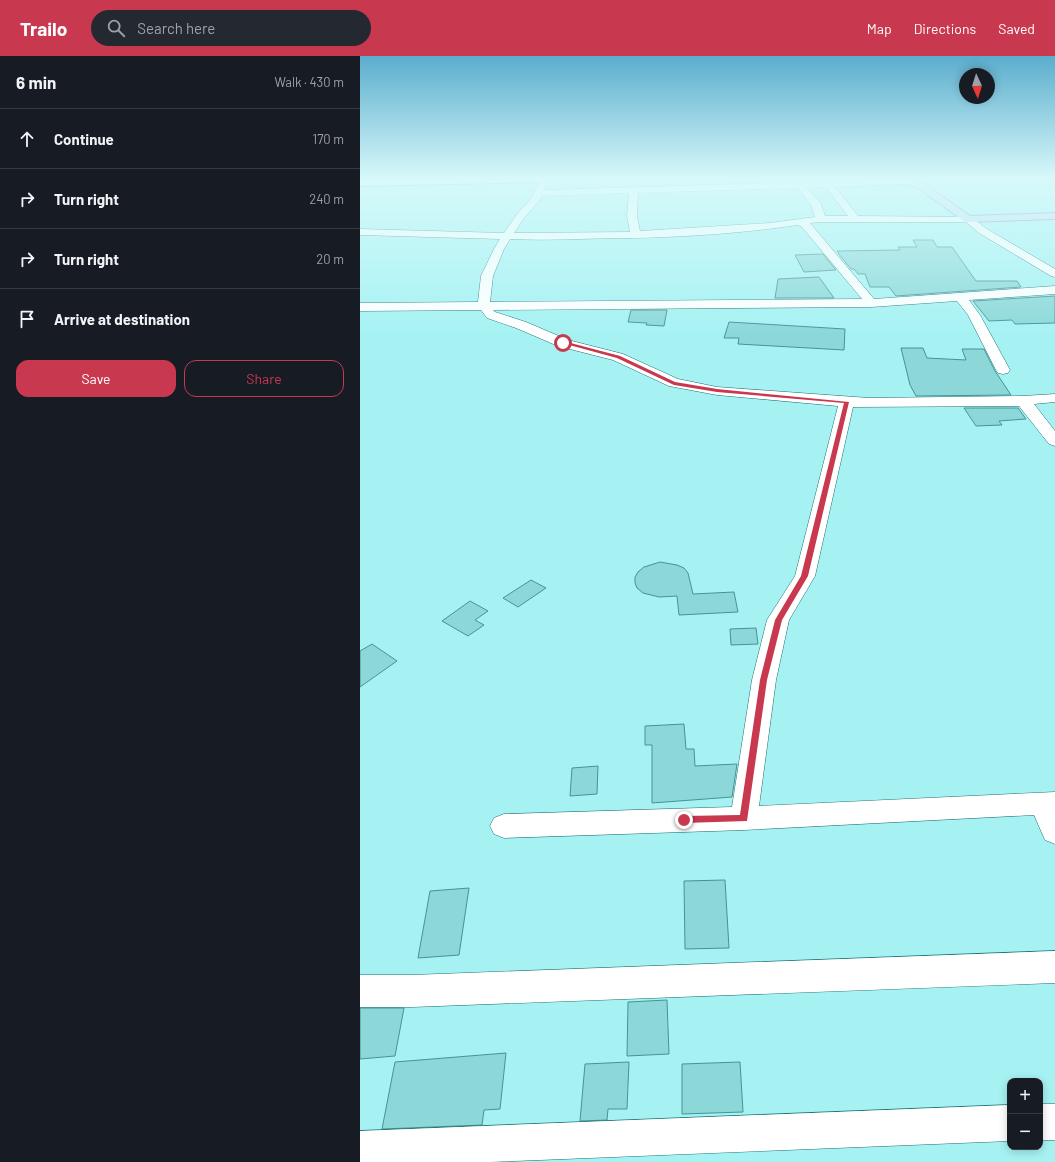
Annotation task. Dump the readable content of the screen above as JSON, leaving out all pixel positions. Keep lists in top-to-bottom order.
{
  "north": "bottom",
  "page": {
    "header": "Trailo",
    "search": "Search here",
    "nav": ["Map", "Directions", "Saved"],
    "heading": ["6 min", "Walk · 430 m"],
    "list": [
      ["Continue", "170 m"],
      ["Turn right", "240 m"],
      ["Turn right", "20 m"],
      "Arrive at destination"
    ],
    "buttons": ["Save", "Share"],
    "map_buttons": ["+", "−"]
  }
}
